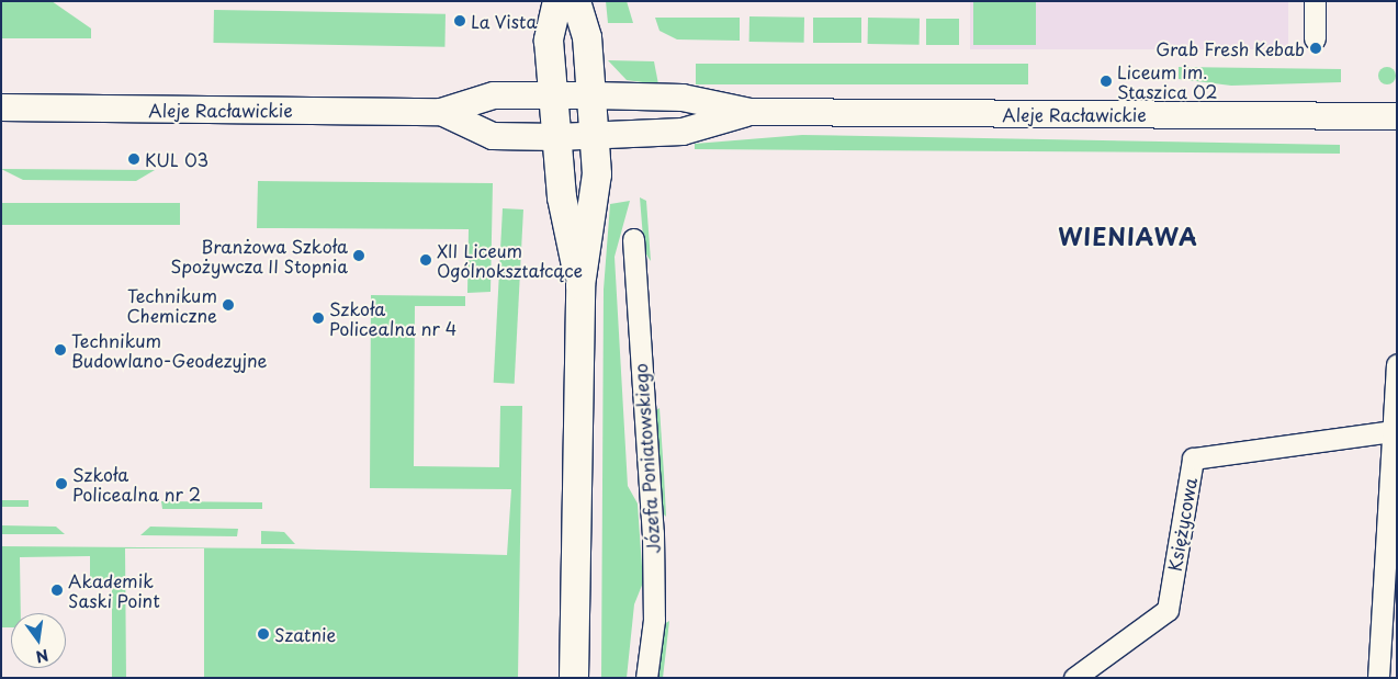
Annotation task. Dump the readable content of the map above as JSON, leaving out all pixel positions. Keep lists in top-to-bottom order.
{
  "streets": {
    "street": ["Aleje Racławickie", "Józefa Poniatowskiego", "Księżycowa"]
  },
  "districts": ["WIENIAWA"],
  "places": [
    "La Vista",
    "Grab Fresh Kebab",
    "Liceum im. Staszica 02",
    "KUL 03",
    "Branżowa Szkoła Spożywcza II Stopnia",
    "XII Liceum Ogólnokształcące",
    "Technikum Chemiczne",
    "Szkoła Policealna nr 4",
    "Technikum Budowlano-Geodezyjne",
    "Szkoła Policealna nr 2",
    "Akademik Saski Point",
    "Szatnie"
  ],
  "north": "bottom"
}
